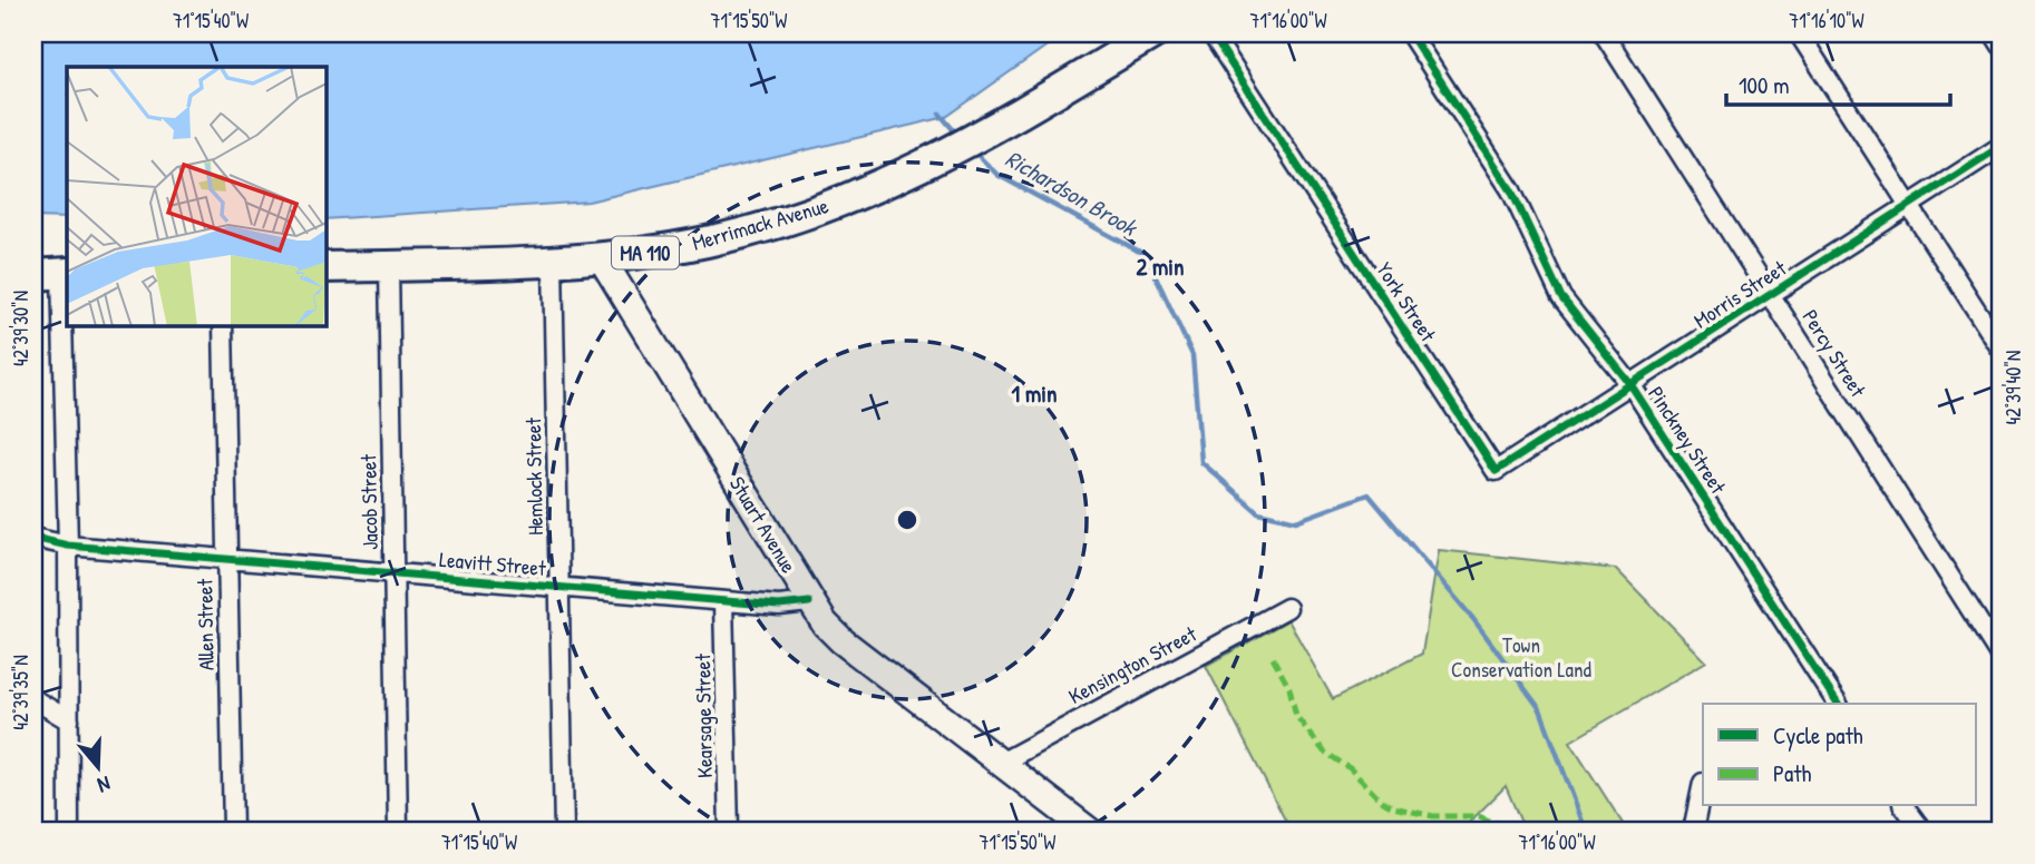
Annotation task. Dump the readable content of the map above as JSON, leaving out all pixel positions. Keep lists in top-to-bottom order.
{
  "streets": {
    "main road": ["Merrimack Avenue", "MA 110"],
    "street": [
      "Morris Street",
      "York Street",
      "Percy Street",
      "Pinckney Street",
      "Hemlock Street",
      "Jacob Street",
      "Stuart Avenue",
      "Leavitt Street",
      "Allen Street",
      "Kensington Street",
      "Kearsage Street"
    ]
  },
  "crossings": [
    ["Merrimack Avenue", "Hemlock Street"],
    ["Merrimack Avenue", "Jacob Street"],
    ["Merrimack Avenue", "Stuart Avenue"],
    ["Morris Street", "York Street"],
    ["Morris Street", "Percy Street"],
    ["Morris Street", "Pinckney Street"],
    ["Hemlock Street", "Leavitt Street"],
    ["Jacob Street", "Leavitt Street"],
    ["Stuart Avenue", "Leavitt Street"],
    ["Stuart Avenue", "Kensington Street"],
    ["Leavitt Street", "Allen Street"],
    ["Leavitt Street", "Kearsage Street"]
  ],
  "water": ["Richardson Brook"],
  "parks": ["Town Conservation Land"],
  "legend": ["Cycle path", "Path"],
  "scale_bar": "100 m",
  "north": "bottom",
  "coordinates": [
    "71°15'40\"W",
    "71°15'50\"W",
    "71°16'00\"W",
    "71°16'10\"W",
    "42°39'30\"N",
    "42°39'40\"N",
    "42°39'35\"N"
  ],
  "rings": ["2 min", "1 min"]
}
